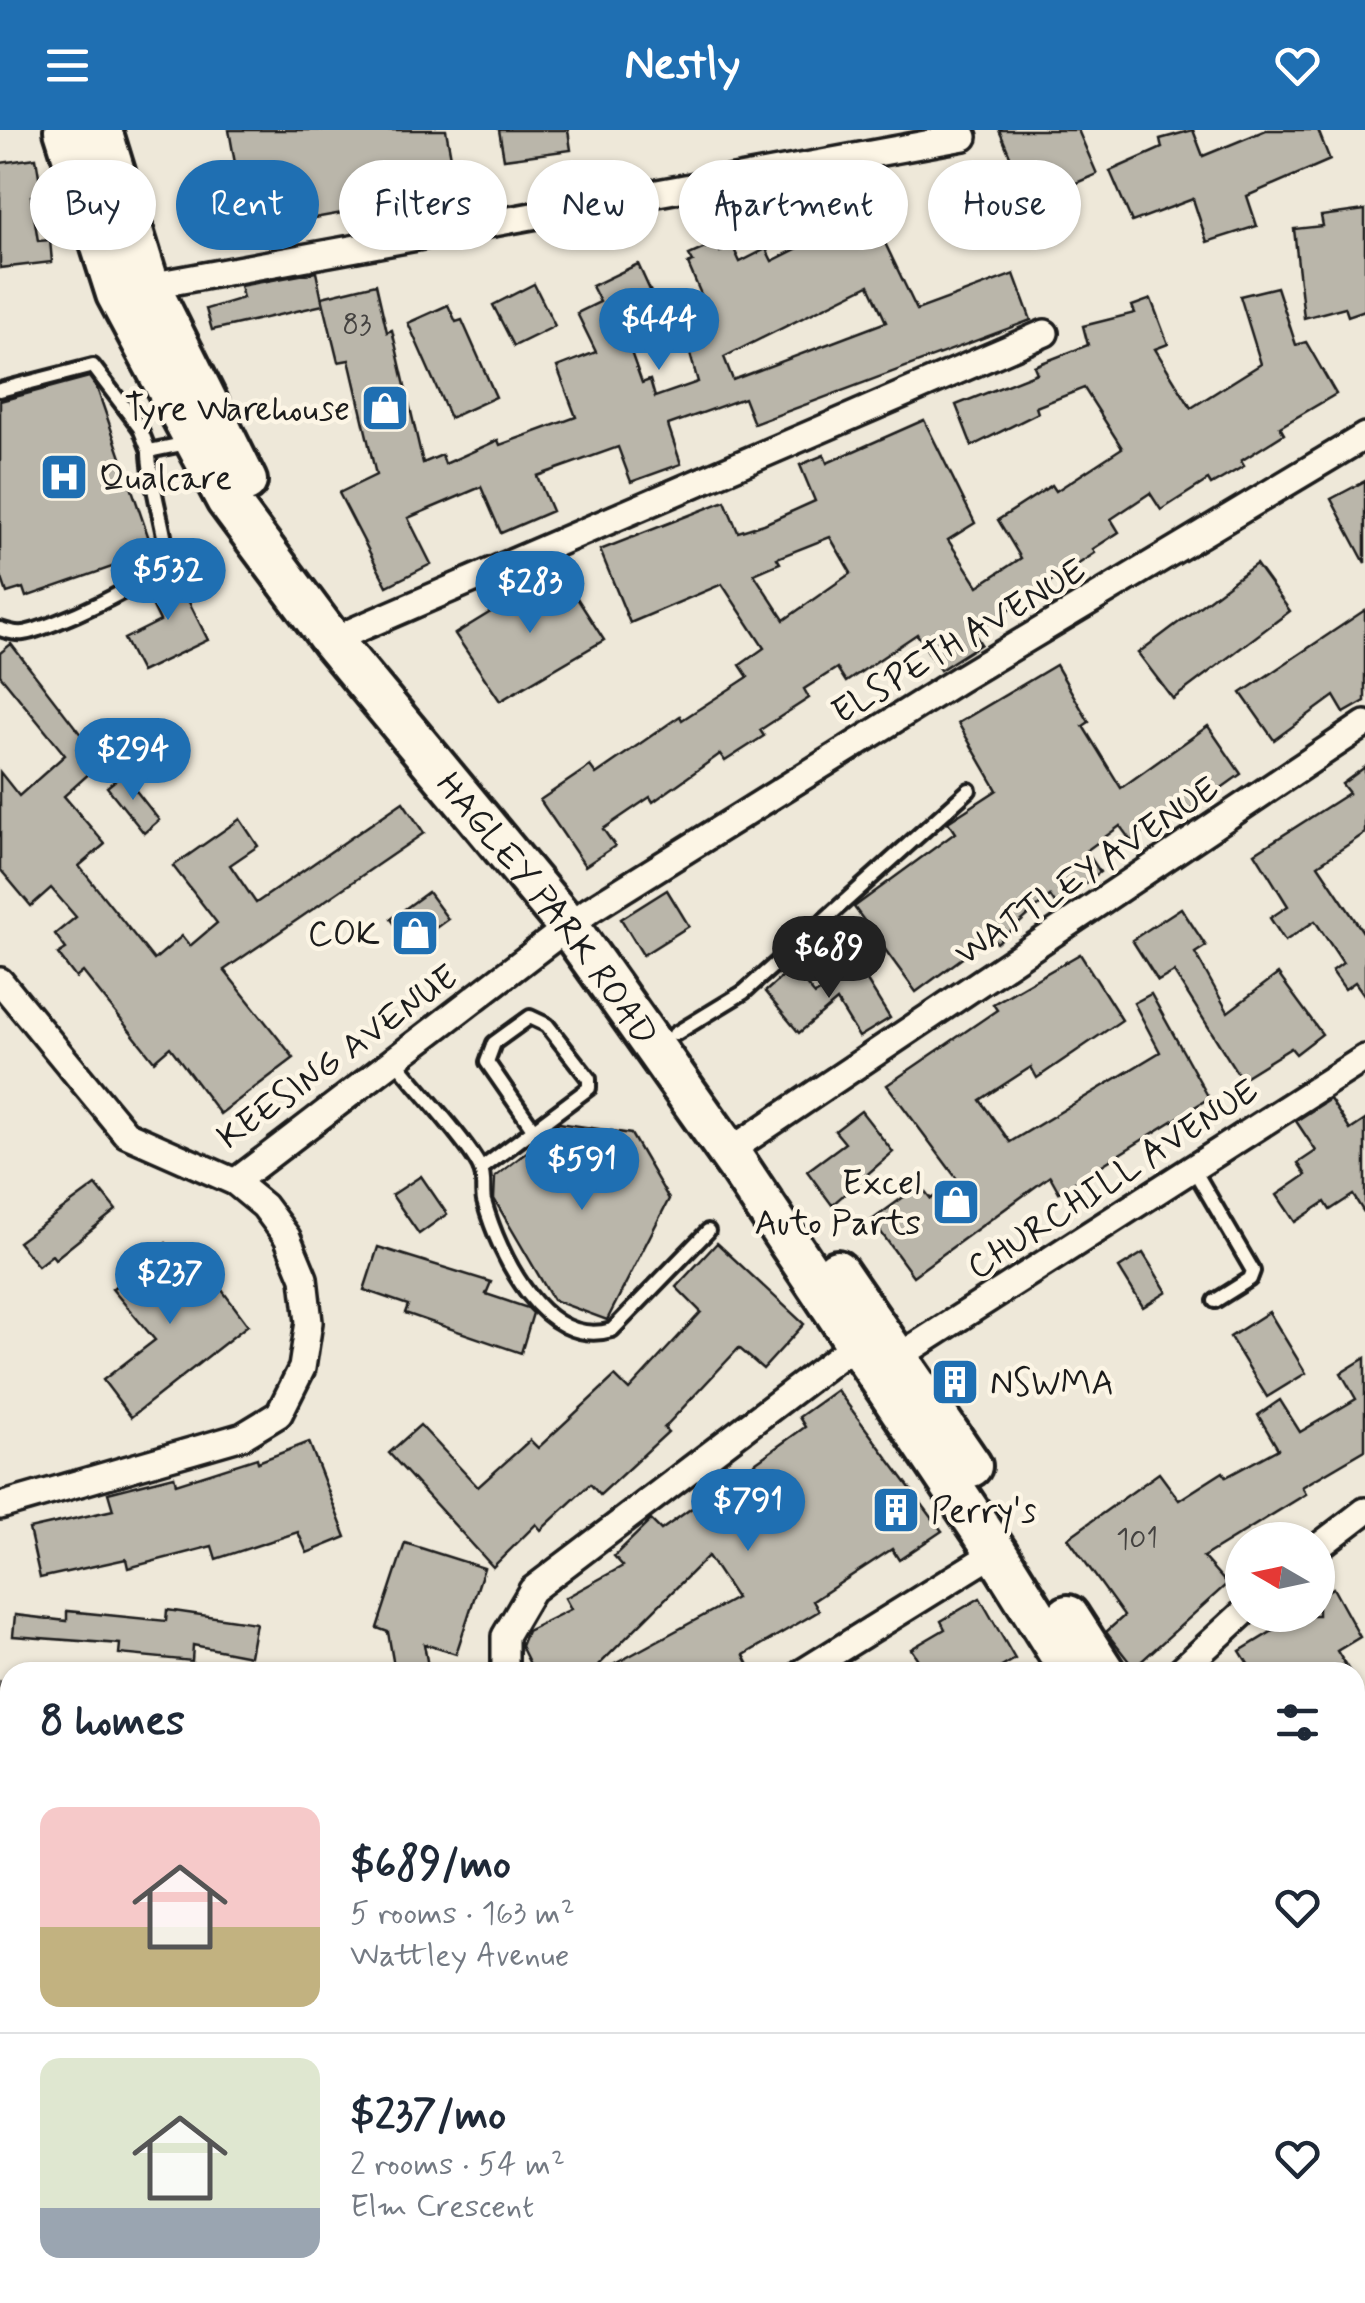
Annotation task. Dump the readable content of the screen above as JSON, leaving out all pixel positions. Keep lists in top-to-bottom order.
{
  "streets": {
    "main road": ["HAGLEY PARK ROAD"],
    "street": [
      "ELSPETH AVENUE",
      "WATTLEY AVENUE",
      "KEESING AVENUE",
      "CHURCHILL AVENUE"
    ]
  },
  "crossings": [
    ["ELSPETH AVENUE", "HAGLEY PARK ROAD"],
    ["ELSPETH AVENUE", "KEESING AVENUE"],
    ["WATTLEY AVENUE", "HAGLEY PARK ROAD"],
    ["HAGLEY PARK ROAD", "KEESING AVENUE"],
    ["HAGLEY PARK ROAD", "CHURCHILL AVENUE"]
  ],
  "places": {
    "shop": ["Tyre Warehouse", "COK", "Excel Auto Parts"],
    "hospital": ["Qualcare"],
    "building": ["NSWMA", "Perry's"]
  },
  "house_numbers": ["83", "101"],
  "north": "left",
  "page": {
    "header": "Nestly",
    "chip": [
      "Buy",
      "Rent",
      "Filters",
      "New",
      "Apartment",
      "House"
    ],
    "price": [
      "$444",
      "$532",
      "$283",
      "$294",
      "$689",
      "$591",
      "$237",
      "$791"
    ],
    "heading": "8 homes",
    "list": [
      {
        "name": "$689/mo",
        "note": "5 rooms · 163 m² · Wattley Avenue"
      },
      {
        "name": "$237/mo",
        "note": "2 rooms · 54 m² · Elm Crescent"
      }
    ]
  }
}
